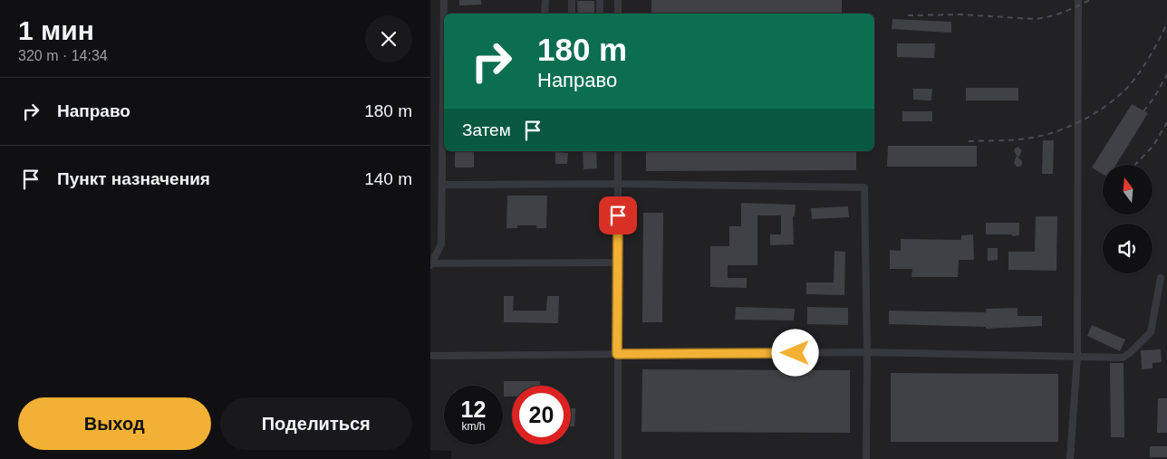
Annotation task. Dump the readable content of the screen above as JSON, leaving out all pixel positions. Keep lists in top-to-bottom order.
{
  "north": "top",
  "page": {
    "heading": ["1 мин", "320 m · 14:34"],
    "turn": ["180 m", "Направо"],
    "list": [
      {
        "name": "Направо",
        "value": "180 m"
      },
      {
        "name": "Пункт назначения",
        "value": "140 m"
      }
    ],
    "then": "Затем",
    "speed": "12 km/h",
    "limit": "20",
    "buttons": ["Выход", "Поделиться"]
  }
}
